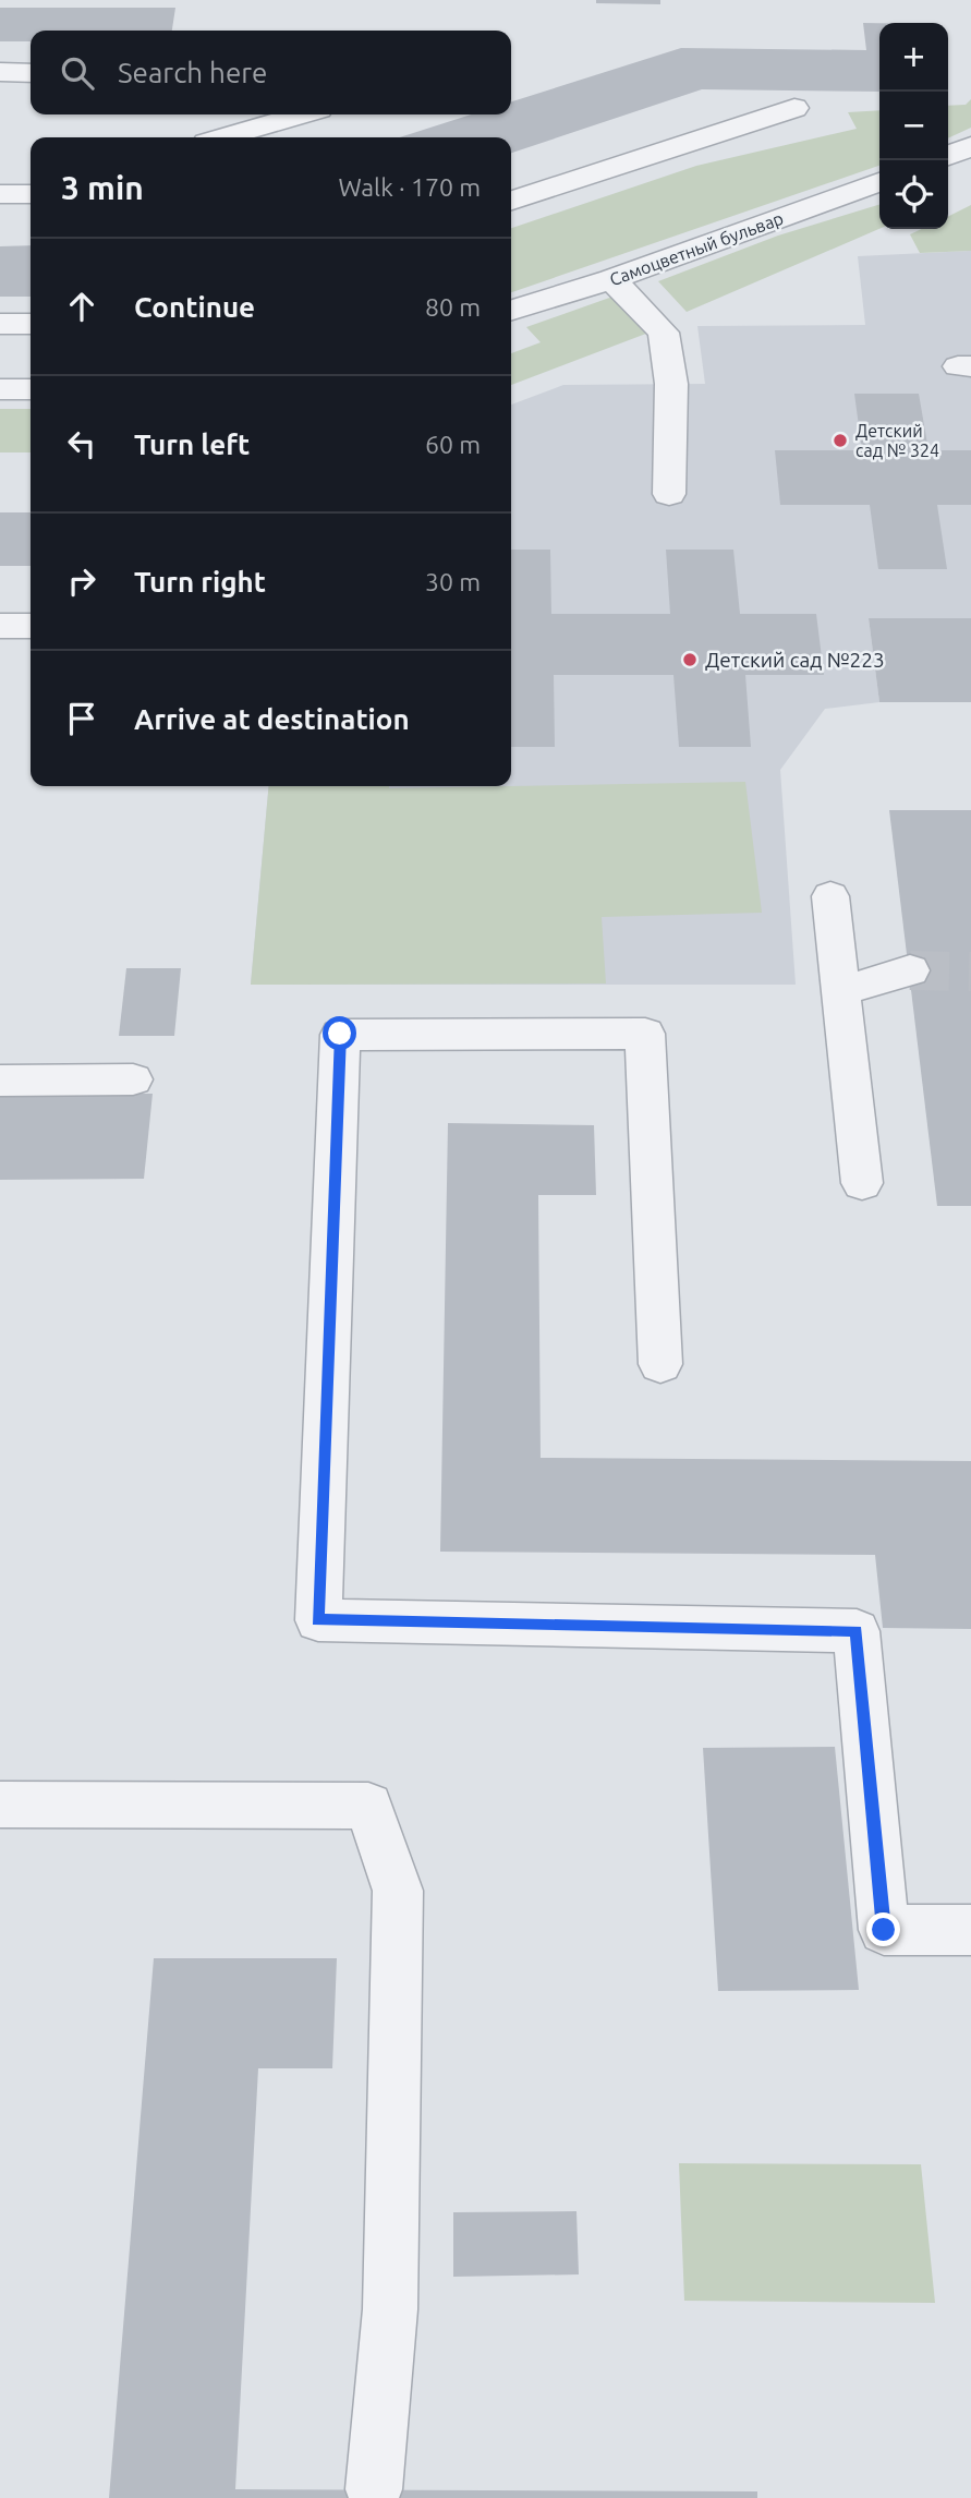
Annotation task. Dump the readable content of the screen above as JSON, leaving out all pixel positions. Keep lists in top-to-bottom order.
{
  "streets": {
    "street": ["Самоцветный бульвар"]
  },
  "places": ["Детский сад № 324", "Детский сад №223"],
  "page": {
    "map_buttons": ["+", "−"],
    "search": "Search here",
    "heading": ["3 min", "Walk · 170 m"],
    "list": [
      ["Continue", "80 m"],
      ["Turn left", "60 m"],
      ["Turn right", "30 m"],
      "Arrive at destination"
    ]
  }
}
